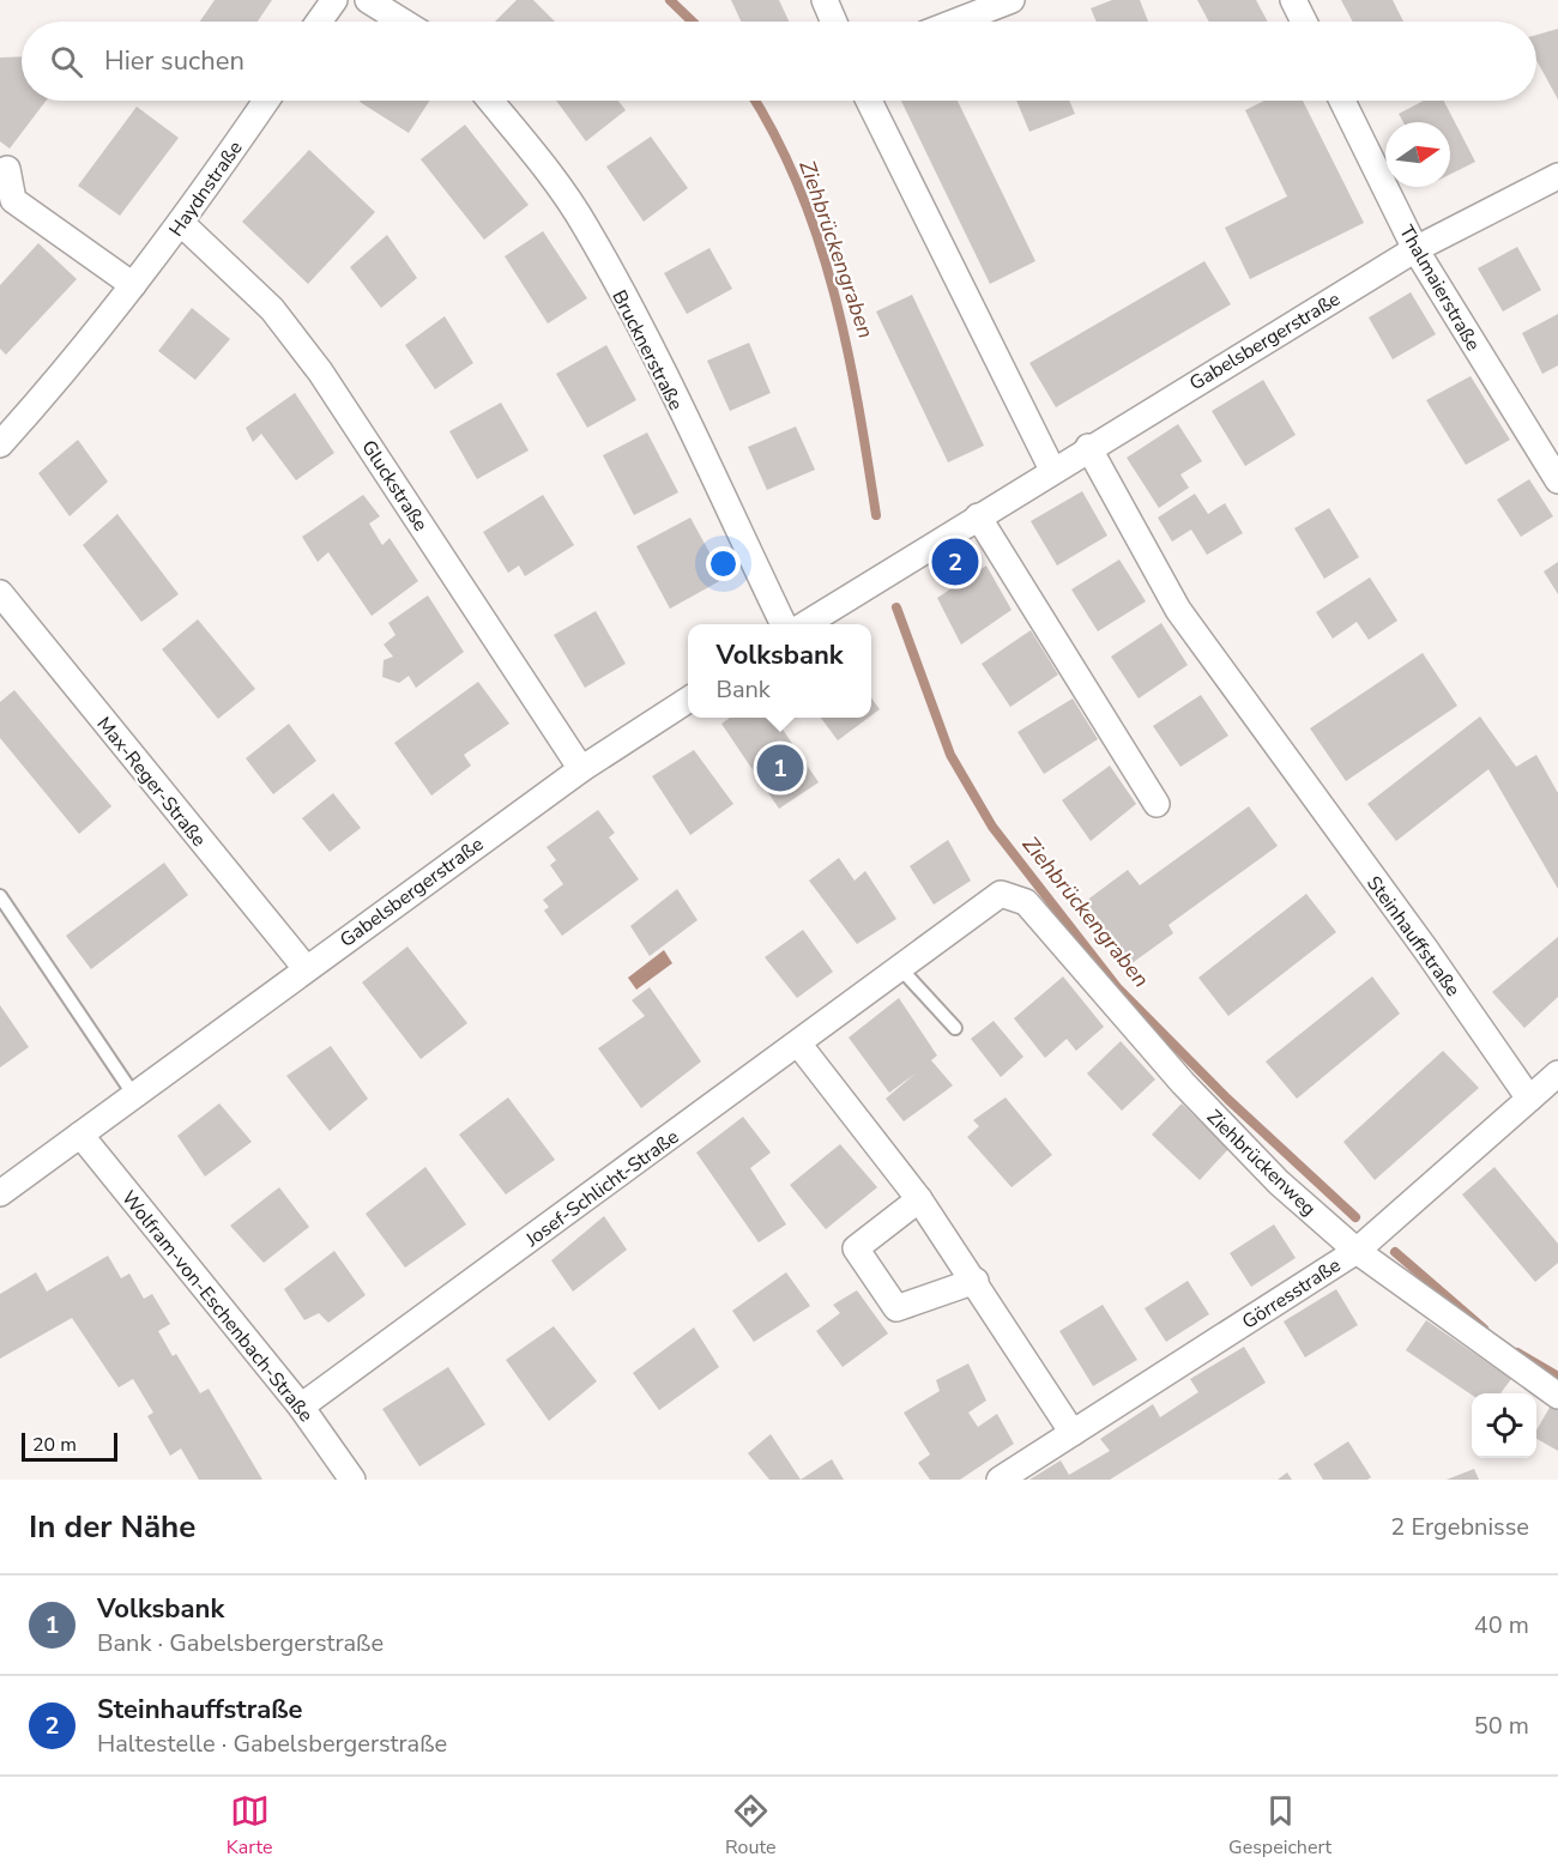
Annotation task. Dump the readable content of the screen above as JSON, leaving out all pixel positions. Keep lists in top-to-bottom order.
{
  "streets": {
    "street": [
      "Haydnstraße",
      "Thalmaierstraße",
      "Gabelsbergerstraße",
      "Brucknerstraße",
      "Gluckstraße",
      "Max-Reger-Straße",
      "Steinhauffstraße",
      "Ziehbrückenweg",
      "Josef-Schlicht-Straße",
      "Görresstraße",
      "Wolfram-von-Eschenbach-Straße"
    ]
  },
  "crossings": [
    ["Haydnstraße", "Gluckstraße"],
    ["Thalmaierstraße", "Gabelsbergerstraße"],
    ["Gabelsbergerstraße", "Gluckstraße"],
    ["Gabelsbergerstraße", "Max-Reger-Straße"],
    ["Gabelsbergerstraße", "Steinhauffstraße"],
    ["Gabelsbergerstraße", "Wolfram-von-Eschenbach-Straße"],
    ["Steinhauffstraße", "Görresstraße"],
    ["Ziehbrückenweg", "Josef-Schlicht-Straße"],
    ["Ziehbrückenweg", "Görresstraße"],
    ["Josef-Schlicht-Straße", "Wolfram-von-Eschenbach-Straße"]
  ],
  "water": ["Ziehbrückengraben"],
  "scale_bar": "20 m",
  "north": "right",
  "page": {
    "search": "Hier suchen",
    "pins": ["2", "1"],
    "popup": ["Volksbank", "Bank"],
    "scale": "20 m",
    "heading": ["In der Nähe", "2 Ergebnisse"],
    "list": [
      {
        "mark": "1",
        "name": "Volksbank",
        "note": "Bank · Gabelsbergerstraße",
        "value": "40 m"
      },
      {
        "mark": "2",
        "name": "Steinhauffstraße",
        "note": "Haltestelle · Gabelsbergerstraße",
        "value": "50 m"
      }
    ],
    "nav": ["Karte", "Route", "Gespeichert"]
  }
}
